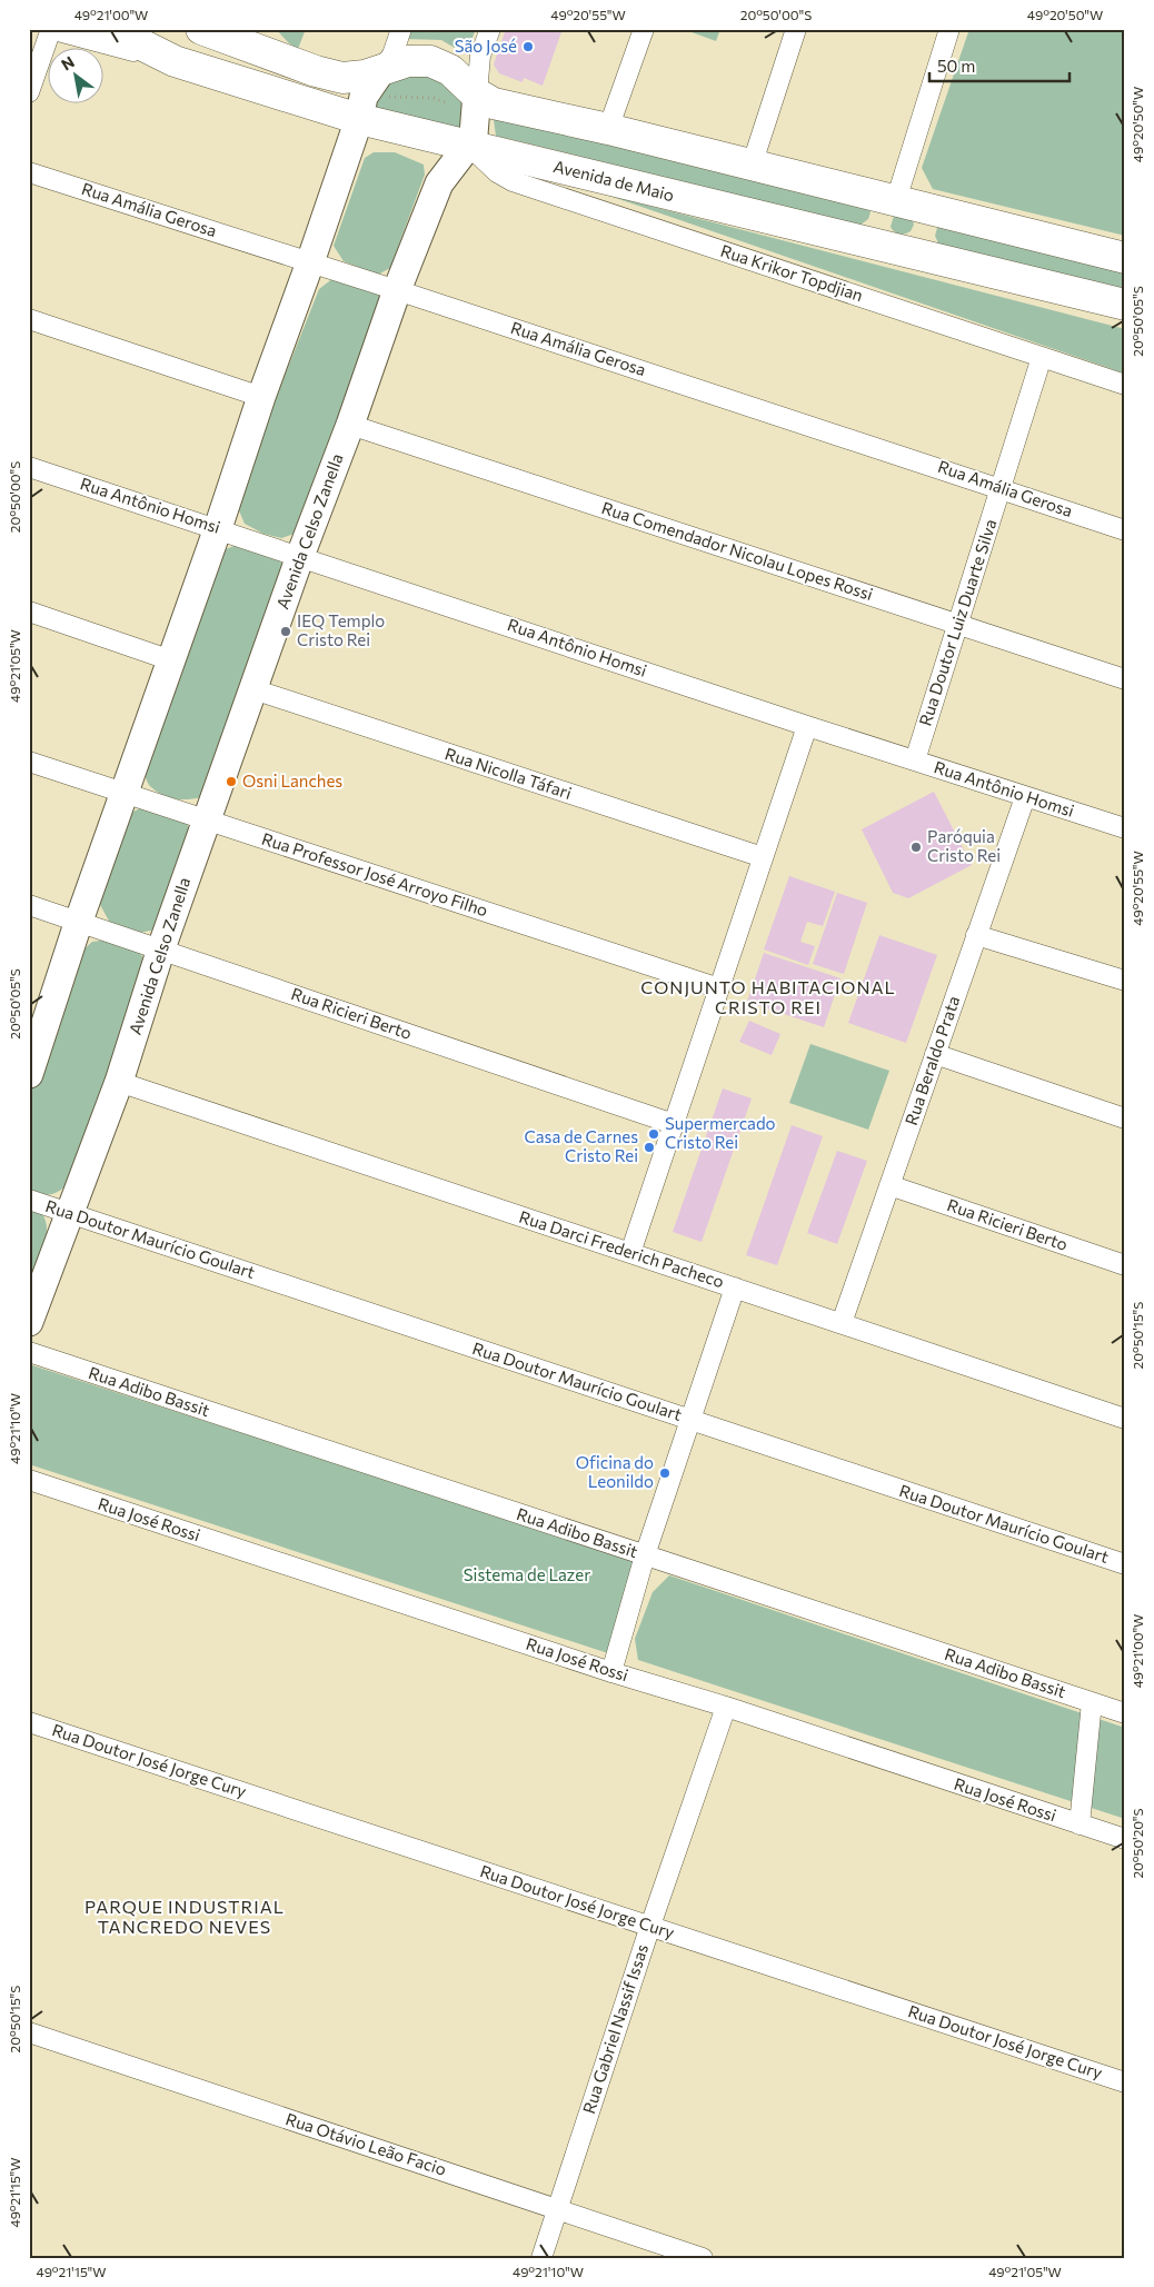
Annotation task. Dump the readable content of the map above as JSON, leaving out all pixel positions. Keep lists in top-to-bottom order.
{
  "streets": {
    "main road": ["Avenida de Maio"],
    "street": [
      "Rua Amália Gerosa",
      "Rua Krikor Topdjian",
      "Rua Antônio Homsi",
      "Avenida Celso Zanella",
      "Rua Comendador Nicolau Lopes Rossi",
      "Rua Doutor Luiz Duarte Silva",
      "Rua Nicolla Táfari",
      "Rua Professor José Arroyo Filho",
      "Rua Ricieri Berto",
      "Rua Beraldo Prata",
      "Rua Doutor Maurício Goulart",
      "Rua Darci Frederich Pacheco",
      "Rua Adibo Bassit",
      "Rua José Rossi",
      "Rua Doutor José Jorge Cury",
      "Rua Gabriel Nassif Issas",
      "Rua Otávio Leão Facio"
    ]
  },
  "crossings": [
    ["Avenida de Maio", "Rua Krikor Topdjian"],
    ["Avenida de Maio", "Avenida Celso Zanella"],
    ["Rua Amália Gerosa", "Avenida Celso Zanella"],
    ["Rua Amália Gerosa", "Rua Doutor Luiz Duarte Silva"],
    ["Rua Krikor Topdjian", "Avenida Celso Zanella"],
    ["Rua Krikor Topdjian", "Rua Doutor Luiz Duarte Silva"],
    ["Rua Antônio Homsi", "Avenida Celso Zanella"],
    ["Rua Antônio Homsi", "Rua Doutor Luiz Duarte Silva"],
    ["Rua Antônio Homsi", "Rua Beraldo Prata"],
    ["Avenida Celso Zanella", "Rua Comendador Nicolau Lopes Rossi"],
    ["Avenida Celso Zanella", "Rua Nicolla Táfari"],
    ["Avenida Celso Zanella", "Rua Professor José Arroyo Filho"],
    ["Avenida Celso Zanella", "Rua Ricieri Berto"],
    ["Avenida Celso Zanella", "Rua Doutor Maurício Goulart"],
    ["Avenida Celso Zanella", "Rua Darci Frederich Pacheco"],
    ["Rua Comendador Nicolau Lopes Rossi", "Rua Doutor Luiz Duarte Silva"],
    ["Rua Ricieri Berto", "Rua Beraldo Prata"],
    ["Rua Beraldo Prata", "Rua Darci Frederich Pacheco"],
    ["Rua José Rossi", "Rua Gabriel Nassif Issas"],
    ["Rua Doutor José Jorge Cury", "Rua Gabriel Nassif Issas"],
    ["Rua Gabriel Nassif Issas", "Rua Otávio Leão Facio"]
  ],
  "districts": ["CONJUNTO HABITACIONAL CRISTO REI", "PARQUE INDUSTRIAL TANCREDO NEVES"],
  "parks": ["Sistema de Lazer"],
  "places": [
    "São José",
    "IEQ Templo Cristo Rei",
    "Osni Lanches",
    "Paróquia Cristo Rei",
    "Supermercado Cristo Rei",
    "Casa de Carnes Cristo Rei",
    "Oficina do Leonildo"
  ],
  "scale_bar": "50 m",
  "north": "top left",
  "coordinates": [
    "49°21'00\"W",
    "49°20'55\"W",
    "20°50'00\"S",
    "49°20'50\"W",
    "20°50'05\"S",
    "49°21'05\"W",
    "20°50'15\"S",
    "49°21'10\"W",
    "20°50'20\"S",
    "49°21'15\"W"
  ]
}
